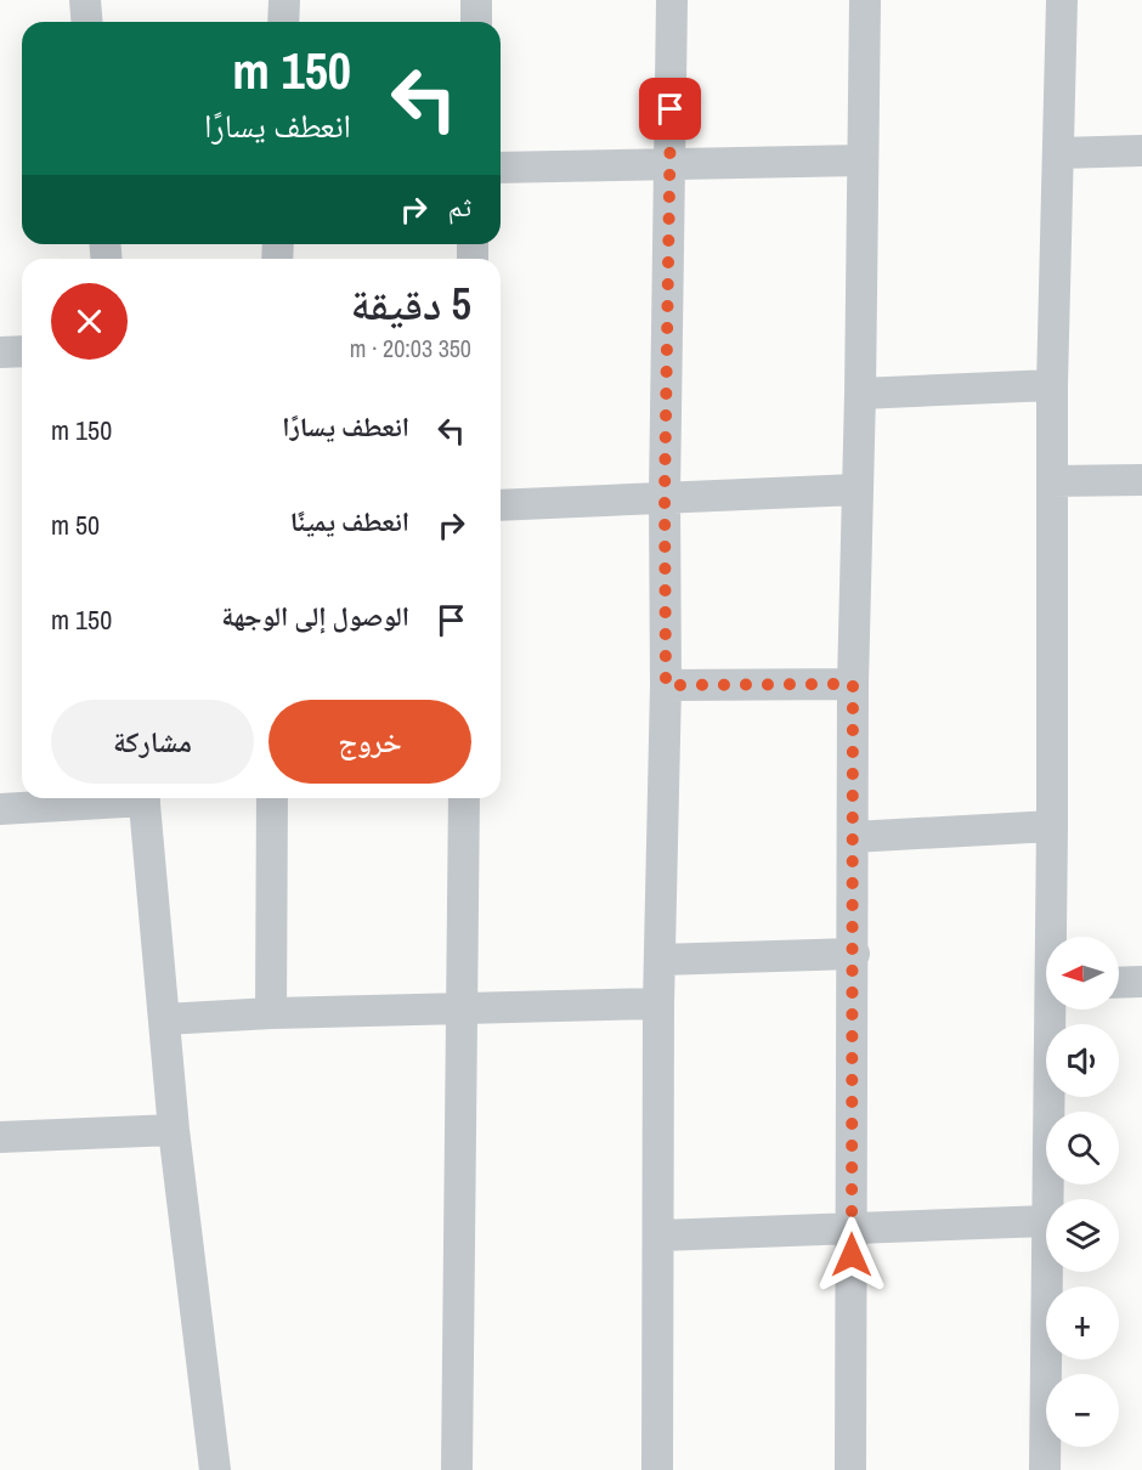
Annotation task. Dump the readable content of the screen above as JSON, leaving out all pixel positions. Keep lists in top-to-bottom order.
{
  "north": "left",
  "page": {
    "turn": ["150 m", "انعطف يسارًا"],
    "then": "ثم",
    "heading": ["5 دقيقة", "350 m · 20:03"],
    "list": [
      {
        "name": "انعطف يسارًا",
        "value": "150 m"
      },
      {
        "name": "انعطف يمينًا",
        "value": "50 m"
      },
      {
        "name": "الوصول إلى الوجهة",
        "value": "150 m"
      }
    ],
    "buttons": ["خروج", "مشاركة"],
    "map_buttons": ["+", "−"]
  }
}
